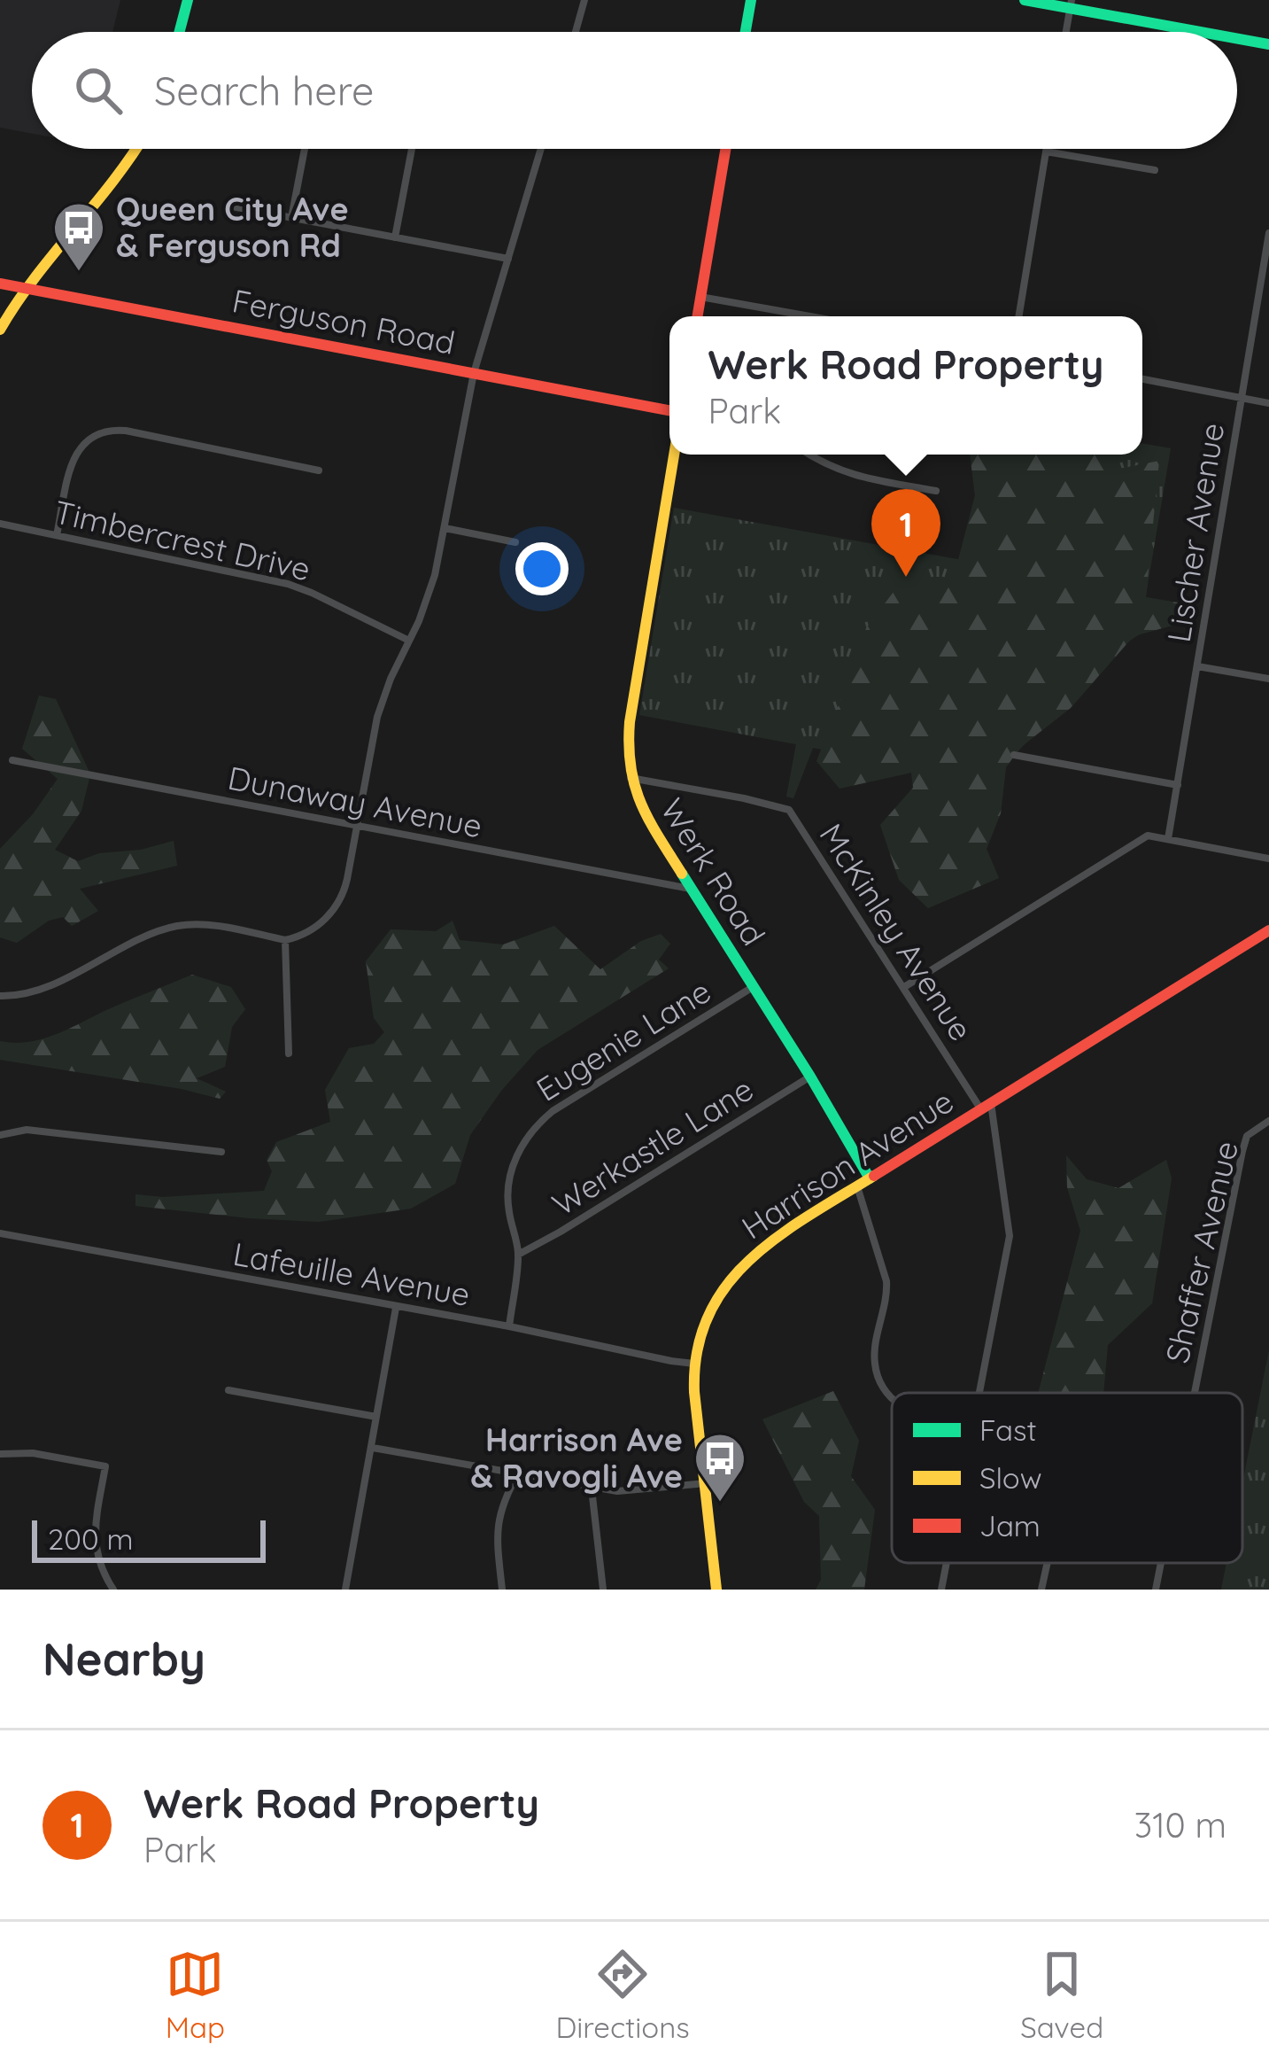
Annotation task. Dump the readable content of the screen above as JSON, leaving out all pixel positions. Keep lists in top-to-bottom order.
{
  "streets": {
    "street": [
      "Ferguson Road",
      "Lischer Avenue",
      "Timbercrest Drive",
      "Dunaway Avenue",
      "Werk Road",
      "McKinley Avenue",
      "Eugenie Lane",
      "Werkastle Lane",
      "Harrison Avenue",
      "Shaffer Avenue",
      "Lafeuille Avenue"
    ]
  },
  "crossings": [
    ["Dunaway Avenue", "Werk Road"],
    ["Werk Road", "McKinley Avenue"],
    ["Werk Road", "Eugenie Lane"],
    ["Werk Road", "Werkastle Lane"],
    ["Werk Road", "Harrison Avenue"],
    ["McKinley Avenue", "Harrison Avenue"],
    ["Eugenie Lane", "Werkastle Lane"],
    ["Eugenie Lane", "Lafeuille Avenue"],
    ["Harrison Avenue", "Lafeuille Avenue"]
  ],
  "places": {
    "bus stop": ["Queen City Ave & Ferguson Rd", "Harrison Ave & Ravogli Ave"]
  },
  "legend": ["Fast", "Slow", "Jam"],
  "scale_bar": "200 m",
  "page": {
    "search": "Search here",
    "popup": ["Werk Road Property", "Park"],
    "pins": "1",
    "scale": "200 m",
    "heading": "Nearby",
    "list": [
      {
        "mark": "1",
        "name": "Werk Road Property",
        "note": "Park",
        "value": "310 m"
      }
    ],
    "nav": ["Map", "Directions", "Saved"]
  }
}
